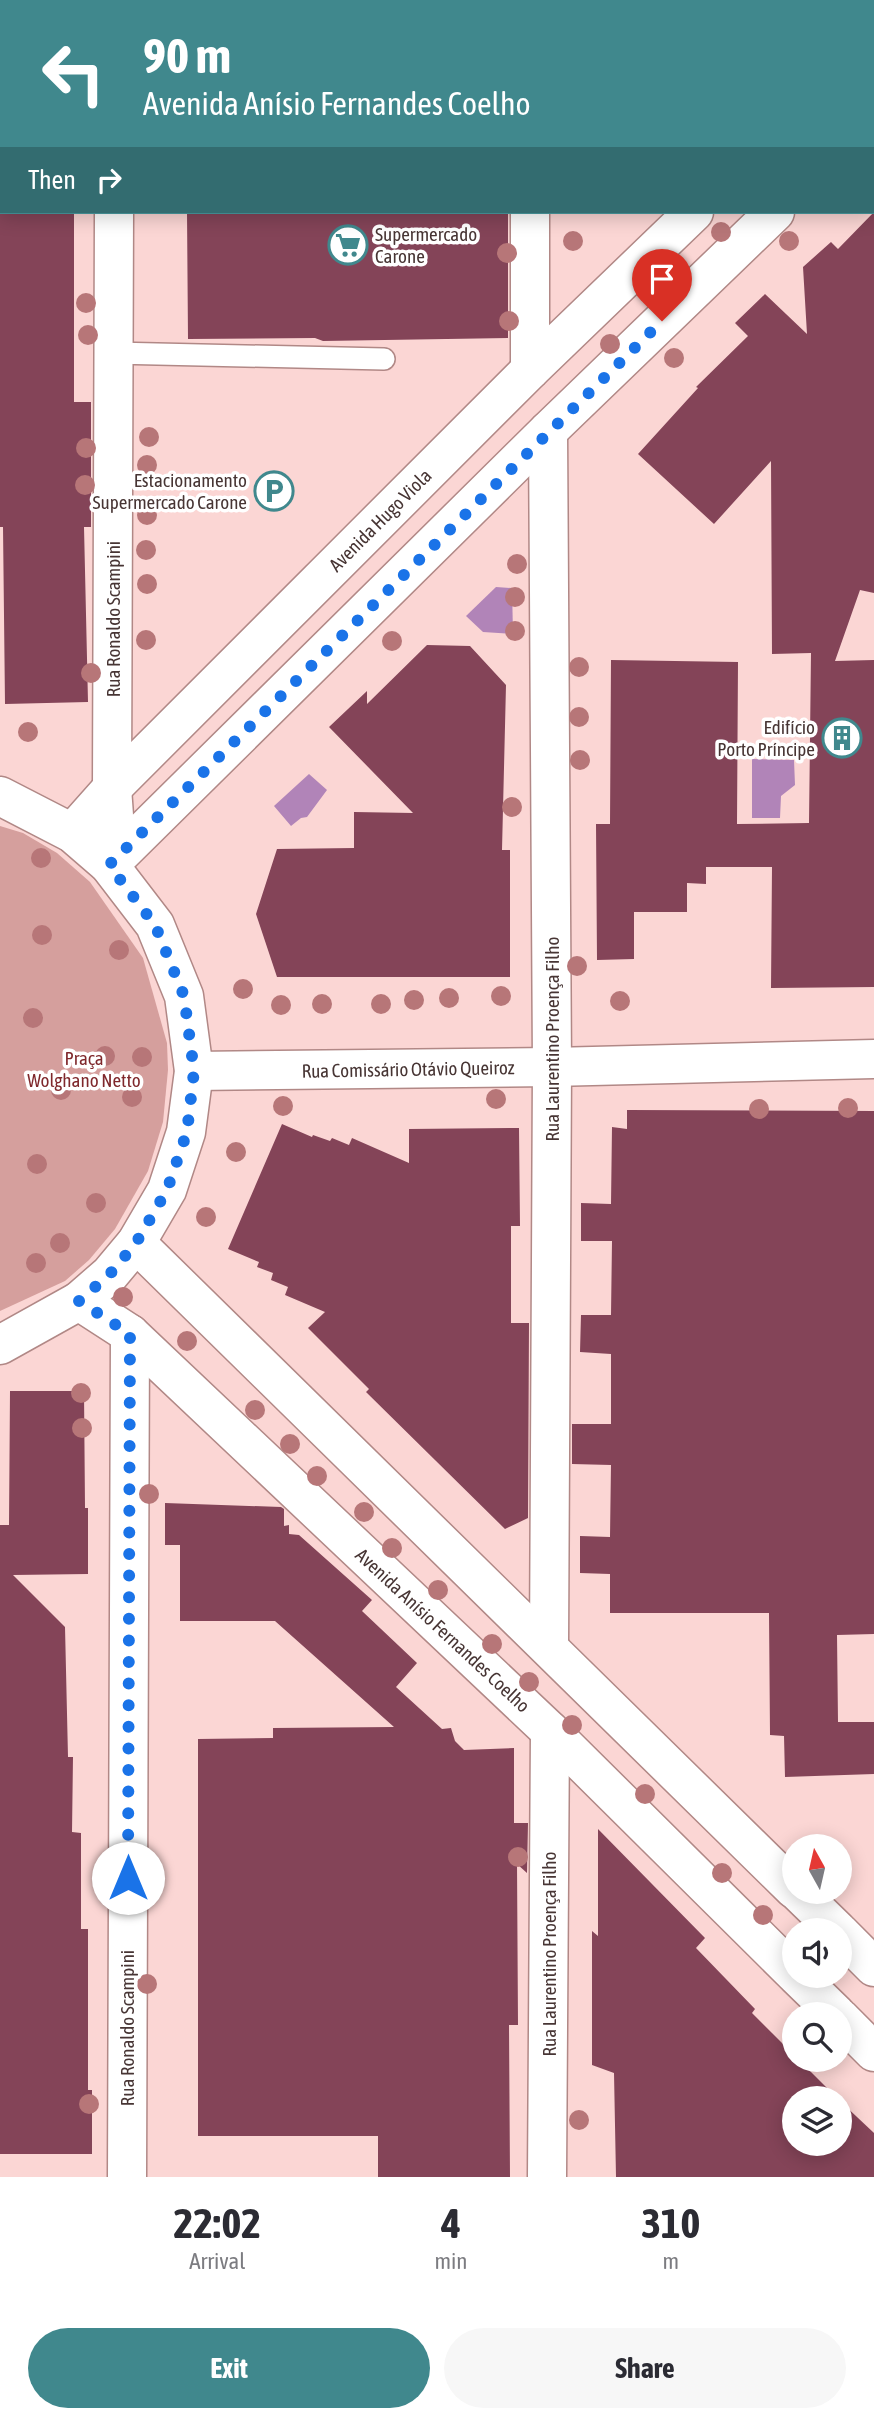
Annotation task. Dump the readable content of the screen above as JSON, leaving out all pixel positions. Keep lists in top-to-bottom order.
{
  "streets": {
    "street": [
      "Avenida Hugo Viola",
      "Rua Ronaldo Scampini",
      "Rua Laurentino Proença Filho",
      "Rua Comissário Otávio Queiroz",
      "Avenida Anísio Fernandes Coelho"
    ]
  },
  "crossings": [
    ["Avenida Hugo Viola", "Rua Ronaldo Scampini"],
    ["Rua Ronaldo Scampini", "Avenida Anísio Fernandes Coelho"],
    ["Rua Laurentino Proença Filho", "Rua Comissário Otávio Queiroz"],
    ["Rua Laurentino Proença Filho", "Avenida Anísio Fernandes Coelho"]
  ],
  "parks": ["Praça Wolghano Netto"],
  "places": {
    "supermarket": ["Supermercado Carone"],
    "parking": ["Estacionamento Supermercado Carone"],
    "building": ["Edifício Porto Príncipe"]
  },
  "north": "top",
  "page": {
    "turn": ["90 m", "Avenida Anísio Fernandes Coelho"],
    "then": "Then",
    "eta": [
      "22:02",
      "Arrival",
      "4",
      "min",
      "310",
      "m"
    ],
    "buttons": ["Exit", "Share"]
  }
}
